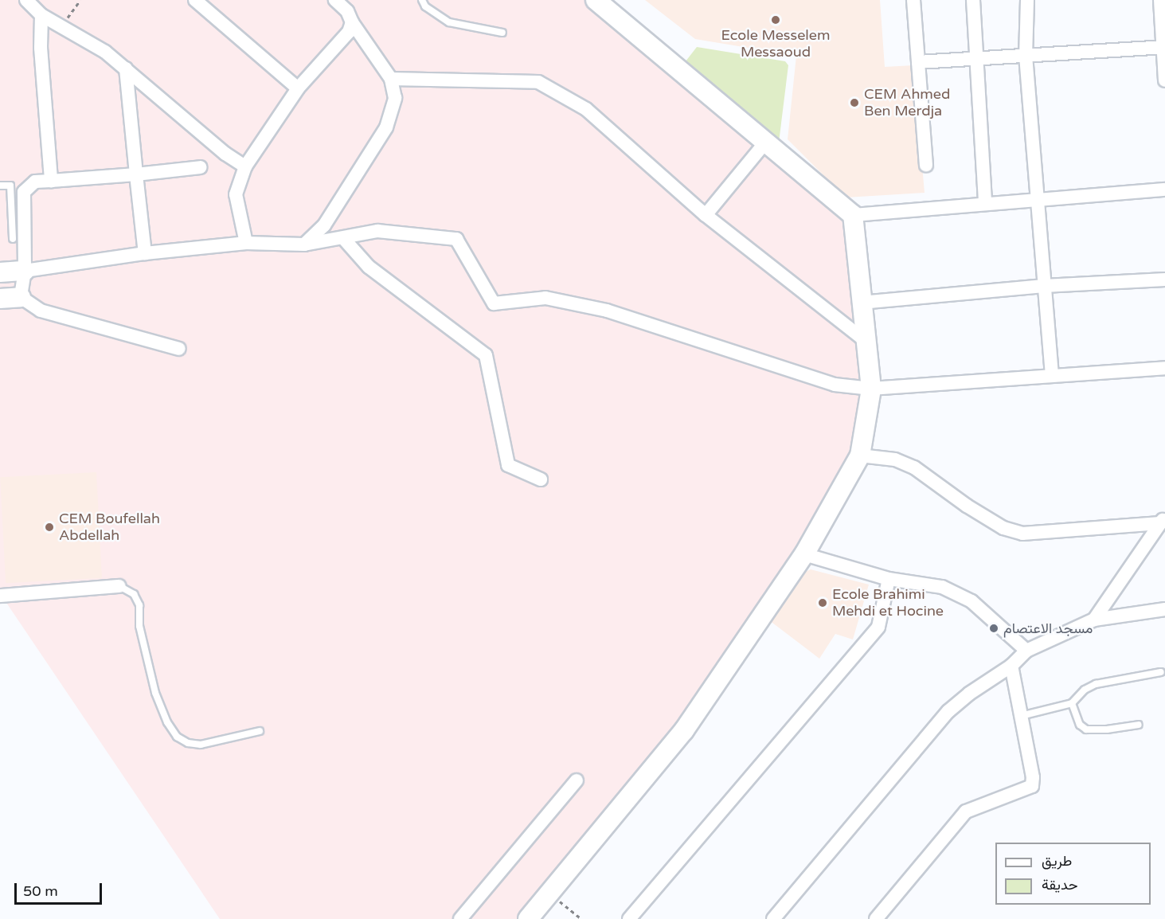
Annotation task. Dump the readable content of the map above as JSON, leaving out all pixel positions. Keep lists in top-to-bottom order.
{
  "places": [
    "Ecole Messelem Messaoud",
    "CEM Ahmed Ben Merdja",
    "CEM Boufellah Abdellah",
    "Ecole Brahimi Mehdi et Hocine",
    "مسجد الاعتصام"
  ],
  "legend": ["طريق", "حديقة"],
  "scale_bar": "50 m"
}
